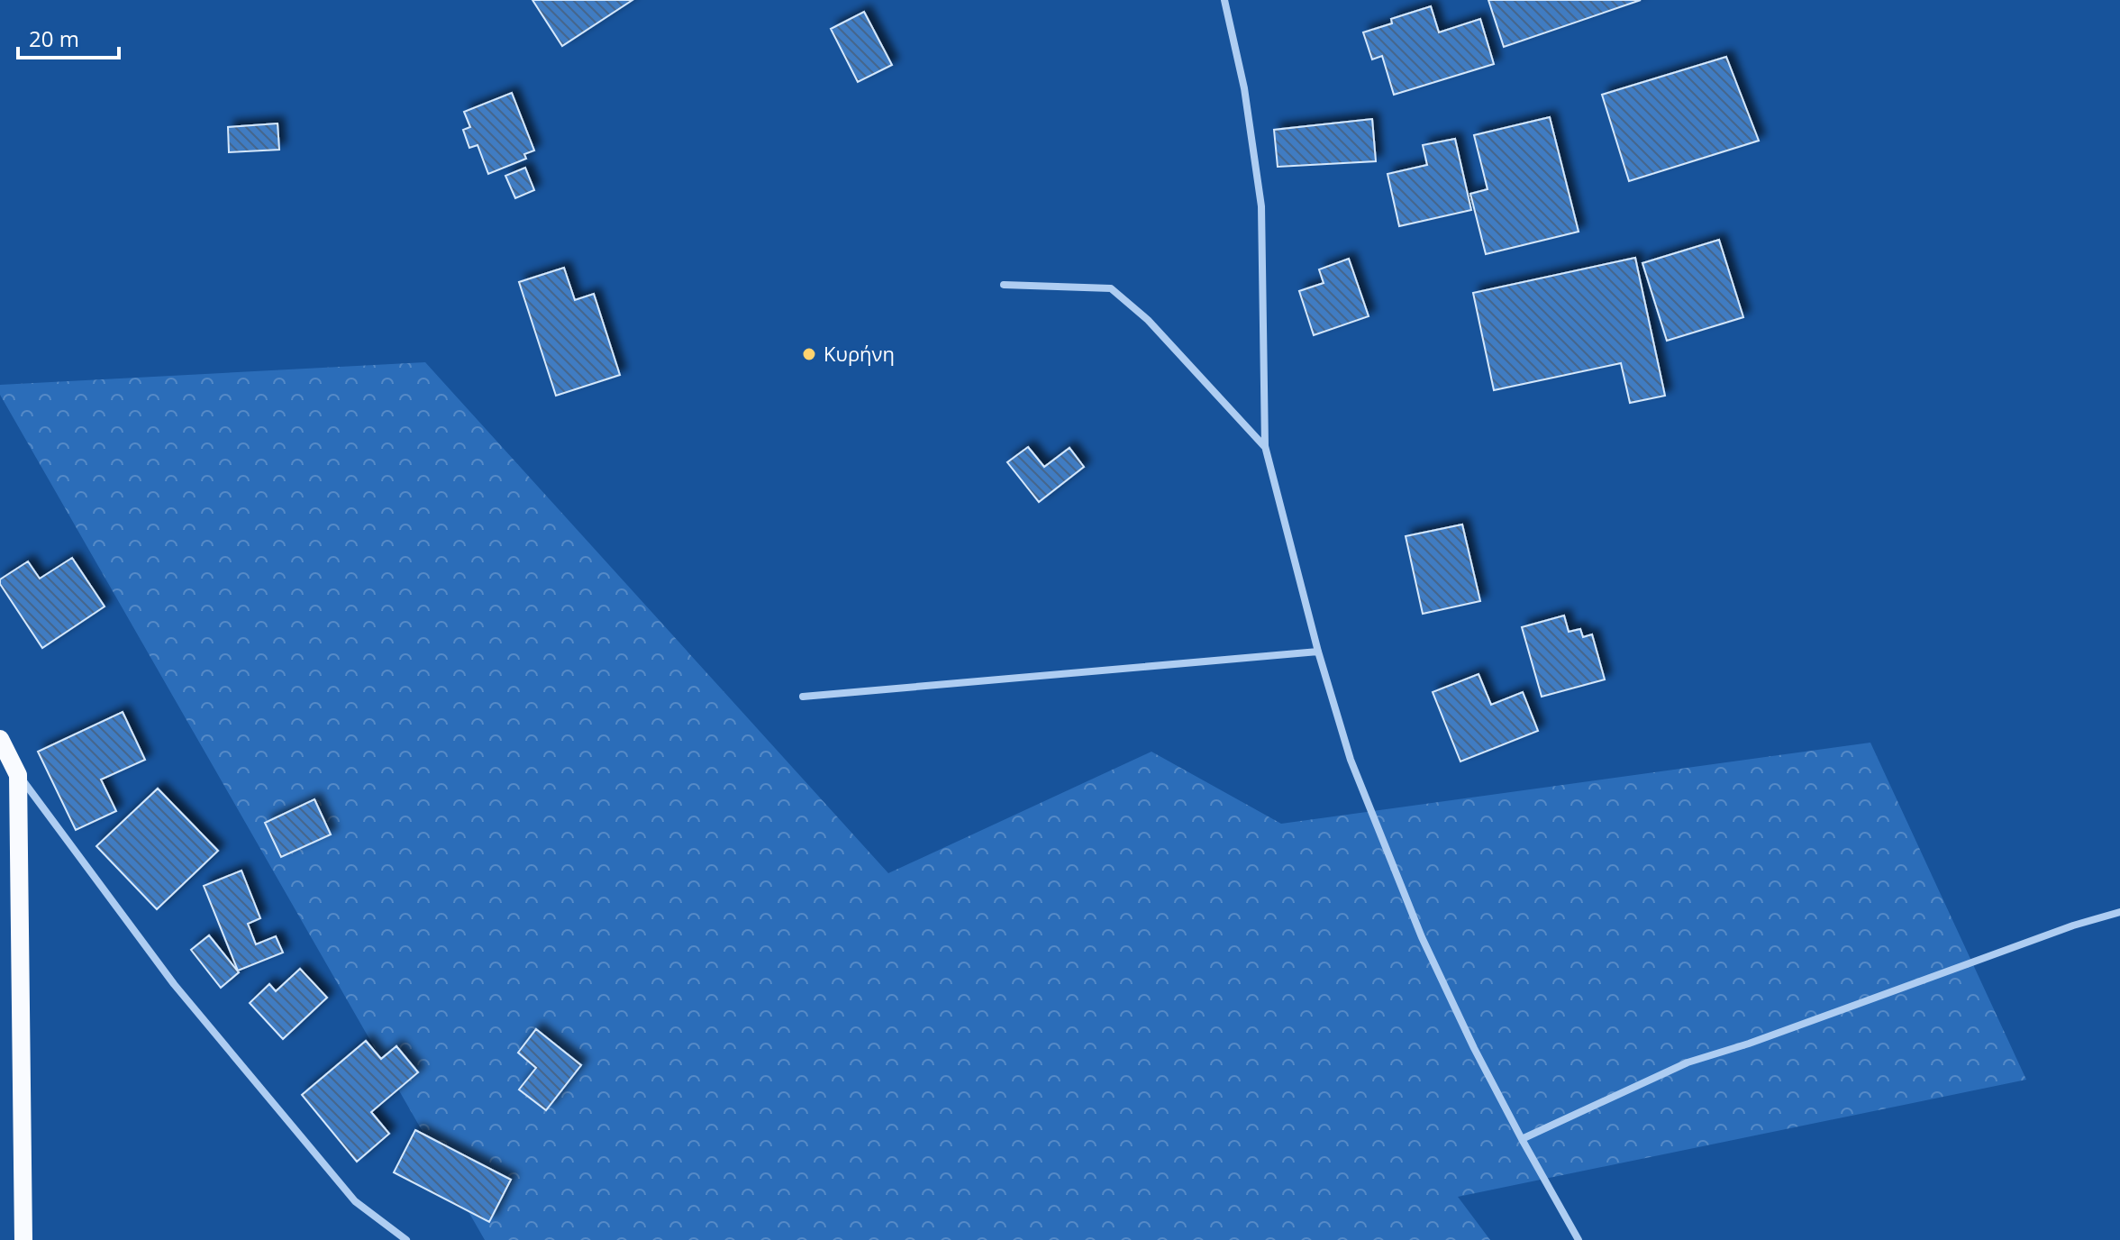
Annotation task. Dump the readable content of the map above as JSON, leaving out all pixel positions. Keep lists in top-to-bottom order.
{
  "places": ["Κυρήνη"],
  "scale_bar": "20 m"
}
